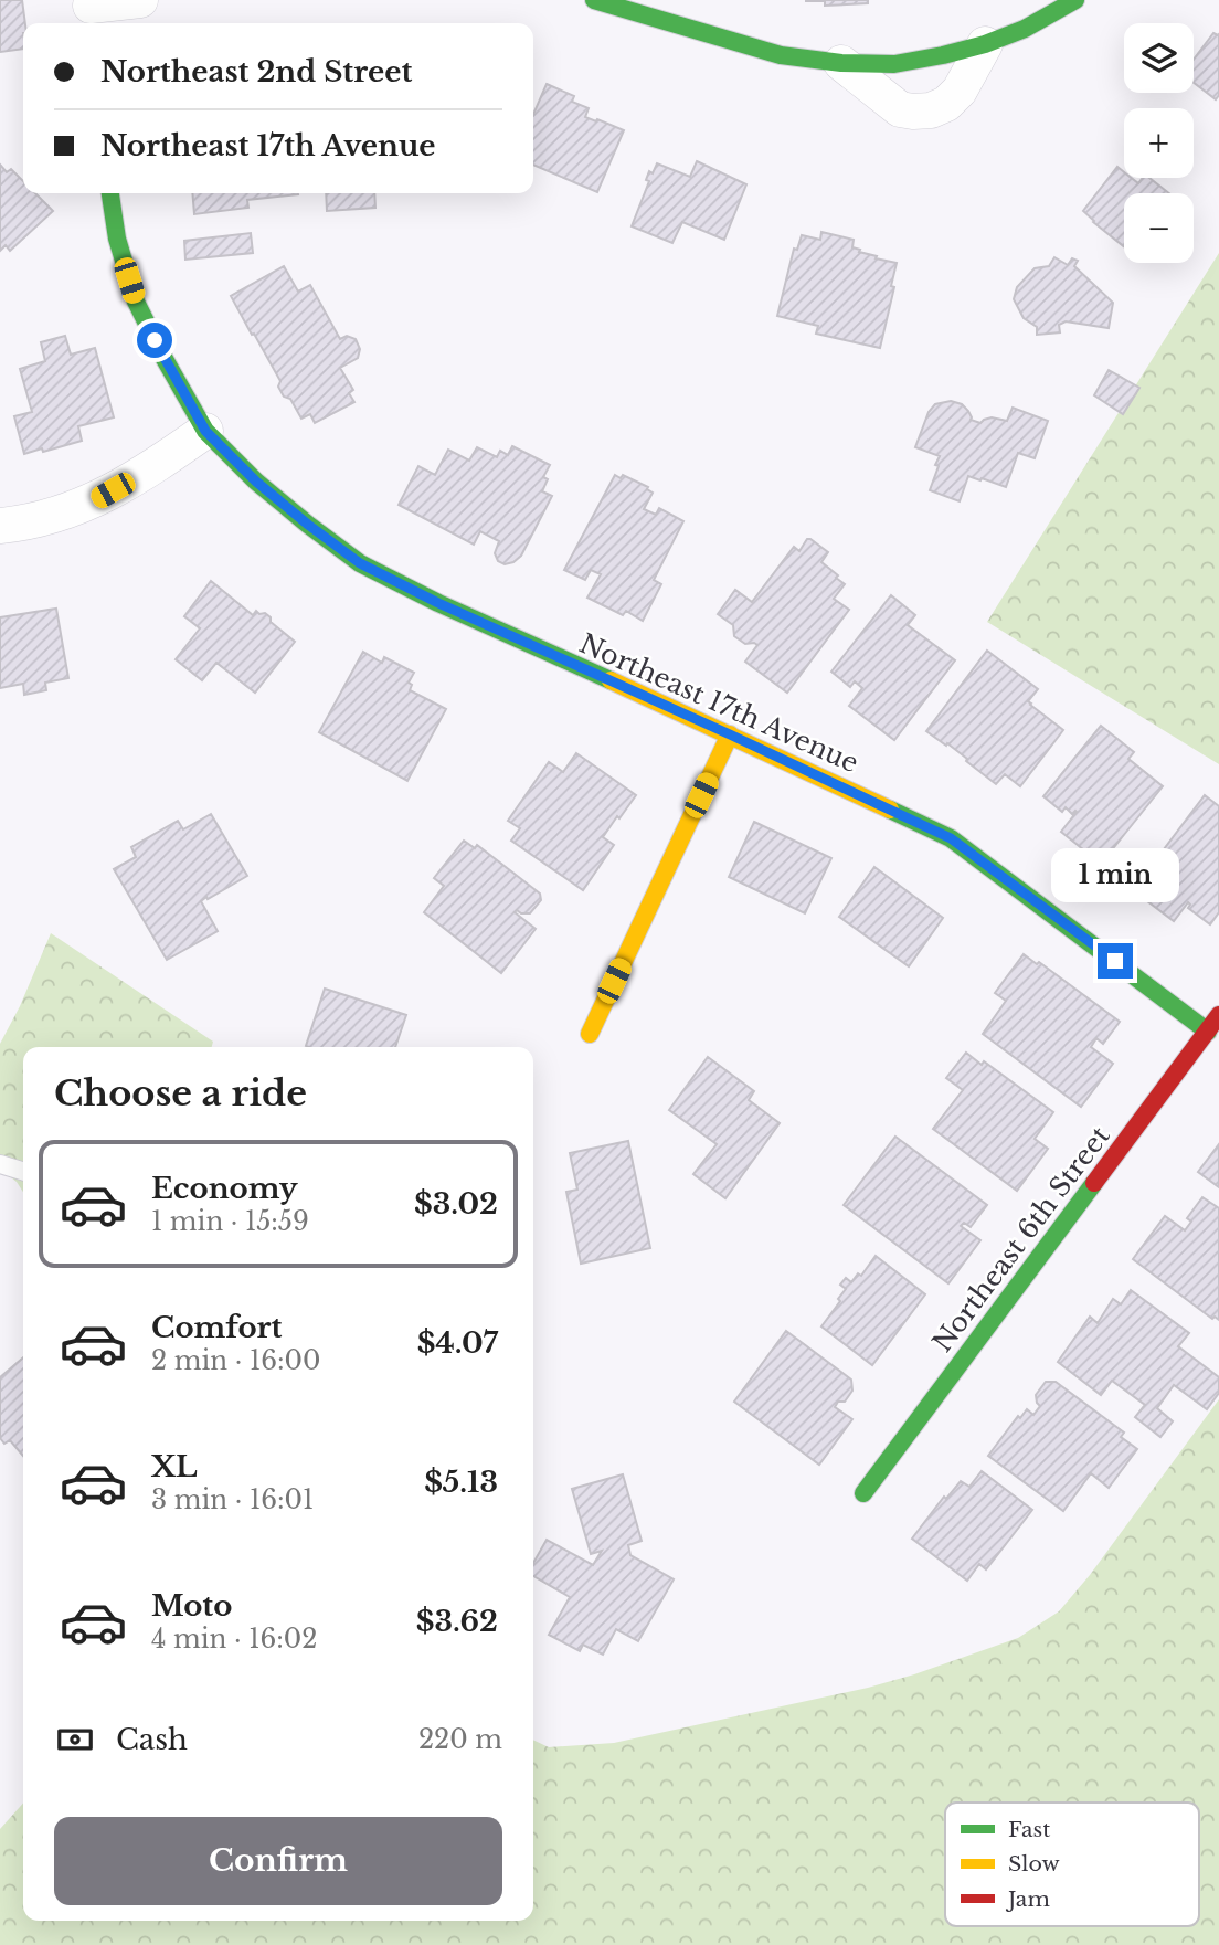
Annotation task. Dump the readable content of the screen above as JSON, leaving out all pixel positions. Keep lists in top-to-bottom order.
{
  "streets": {
    "street": ["Northeast 17th Avenue", "Northeast 6th Street"]
  },
  "crossings": [
    ["Northeast 17th Avenue", "Northeast 6th Street"]
  ],
  "legend": ["Fast", "Slow", "Jam"],
  "page": {
    "map_buttons": ["+", "−"],
    "banner": ["Northeast 2nd Street", "Northeast 17th Avenue"],
    "bubble": "1 min",
    "heading": "Choose a ride",
    "list": [
      {
        "name": "Economy",
        "note": "1 min · 15:59",
        "value": "$3.02"
      },
      {
        "name": "Comfort",
        "note": "2 min · 16:00",
        "value": "$4.07"
      },
      {
        "name": "XL",
        "note": "3 min · 16:01",
        "value": "$5.13"
      },
      {
        "name": "Moto",
        "note": "4 min · 16:02",
        "value": "$3.62"
      }
    ],
    "pay": ["Cash", "220 m"],
    "buttons": "Confirm"
  }
}
